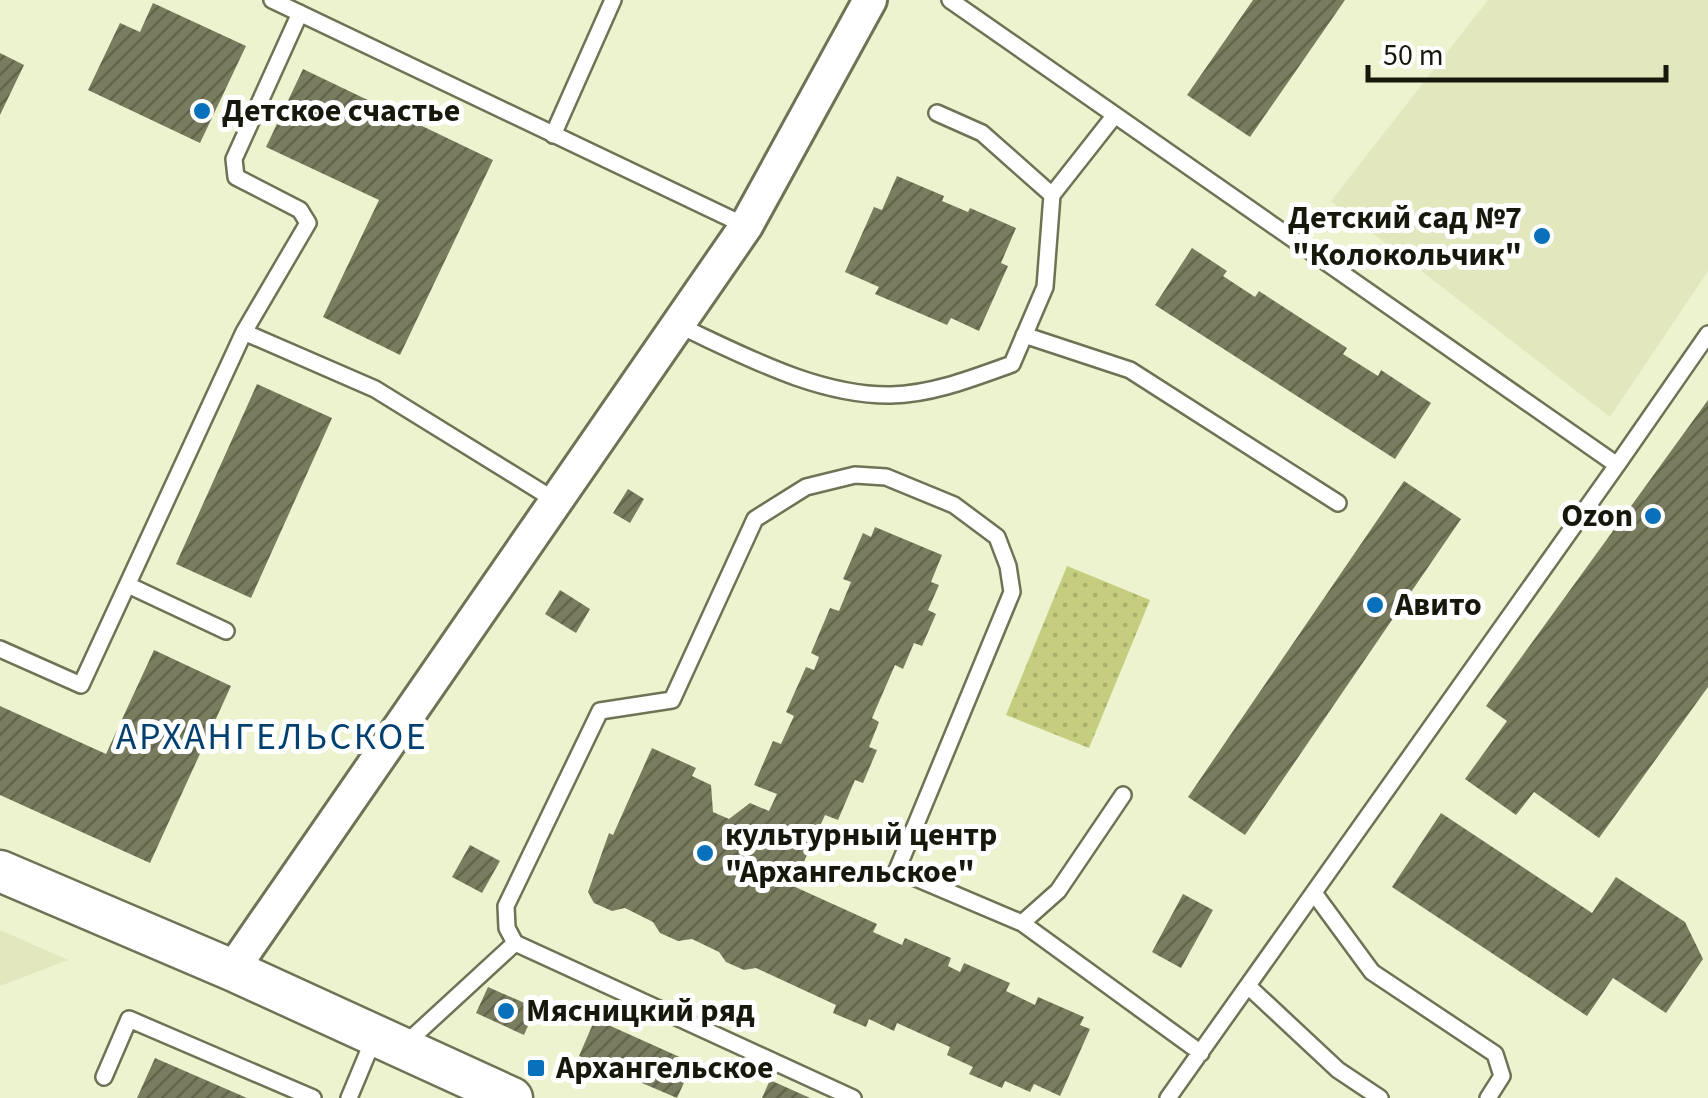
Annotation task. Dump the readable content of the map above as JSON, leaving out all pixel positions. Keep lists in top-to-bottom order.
{
  "districts": ["АРХАНГЕЛЬСКОЕ"],
  "places": {
    "other": [
      "Детское счастье",
      "Детский сад №7 \"Колокольчик\"",
      "Ozon",
      "Авито",
      "культурный центр \"Архангельское\"",
      "Мясницкий ряд"
    ],
    "transit": ["Архангельское"]
  },
  "scale_bar": "50 m"
}
